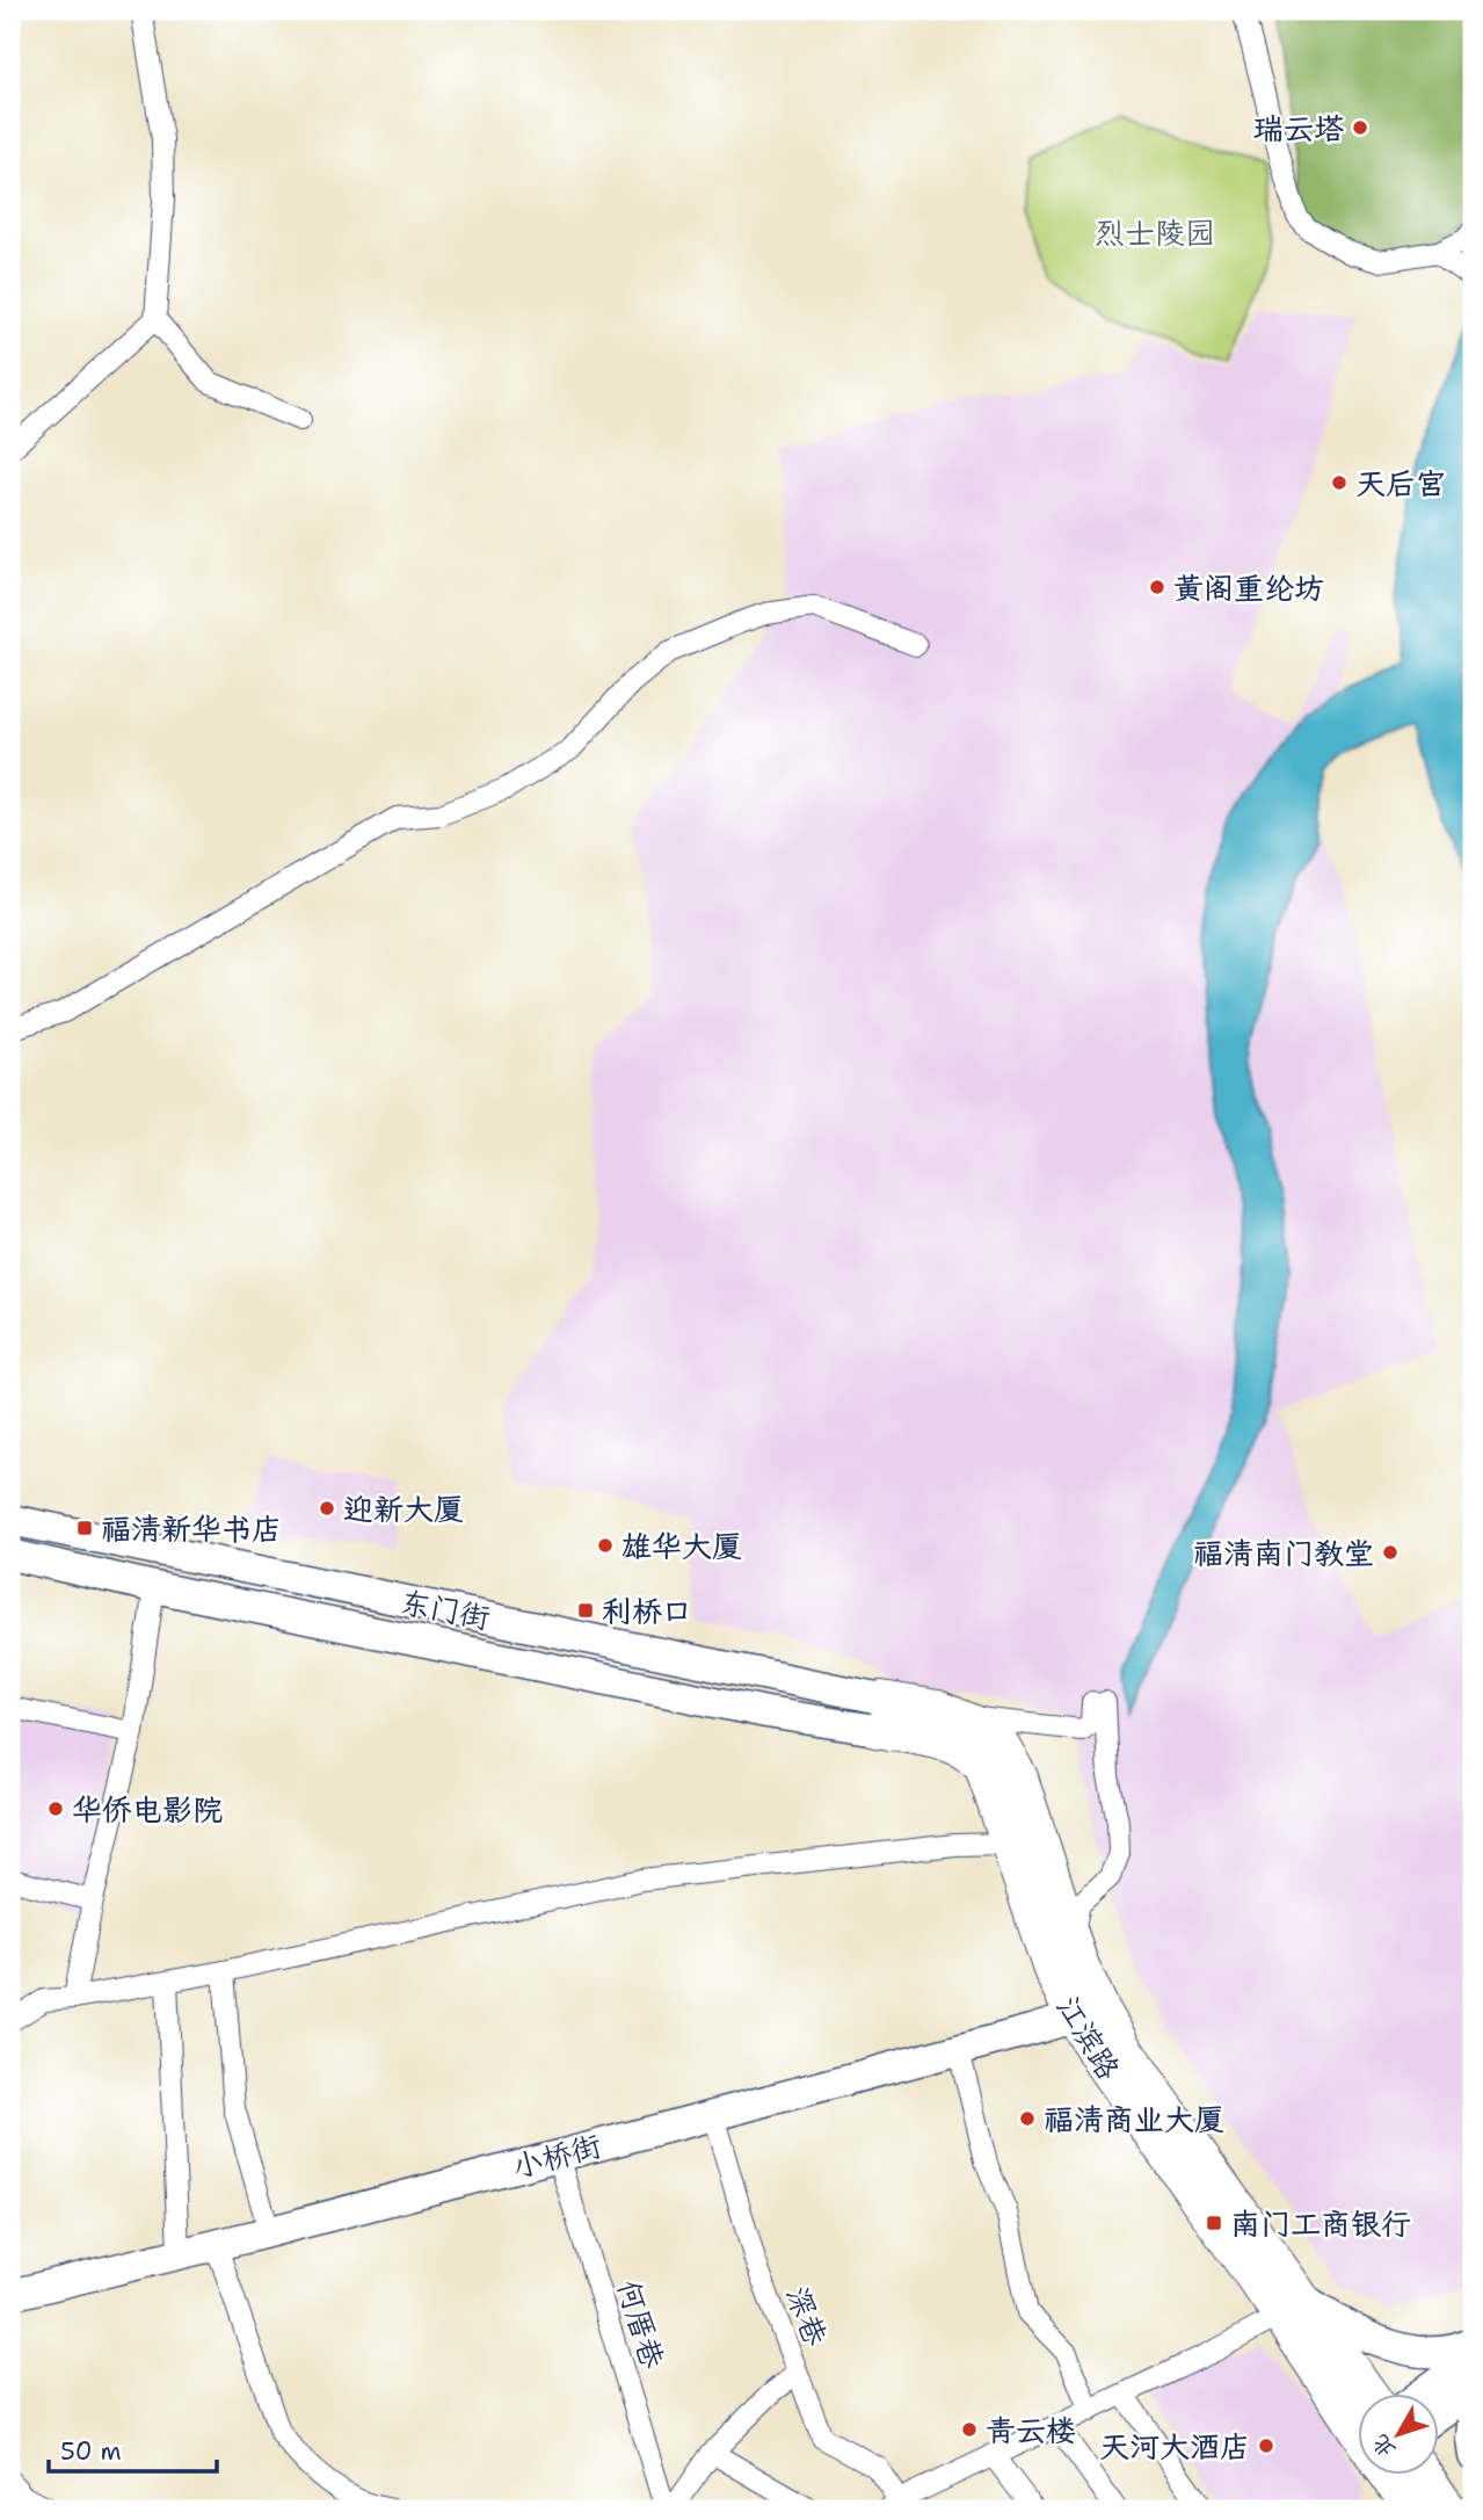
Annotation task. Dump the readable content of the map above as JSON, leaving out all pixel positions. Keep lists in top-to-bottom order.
{
  "streets": {
    "main road": ["江滨路"],
    "street": [
      "东门街",
      "小桥街",
      "深巷",
      "何厝巷"
    ]
  },
  "crossings": [
    ["东门街", "江滨路"],
    ["江滨路", "小桥街"],
    ["小桥街", "深巷"],
    ["小桥街", "何厝巷"]
  ],
  "parks": ["烈士陵园"],
  "places": {
    "other": [
      "瑞云塔",
      "天后宫",
      "黄阁重纶坊",
      "迎新大厦",
      "雄华大厦",
      "福清南门教堂",
      "华侨电影院",
      "福清商业大厦",
      "青云楼",
      "天河大酒店"
    ],
    "transit": ["福清新华书店", "利桥口", "南门工商银行"]
  },
  "scale_bar": "50 m",
  "north": "bottom left"
}
